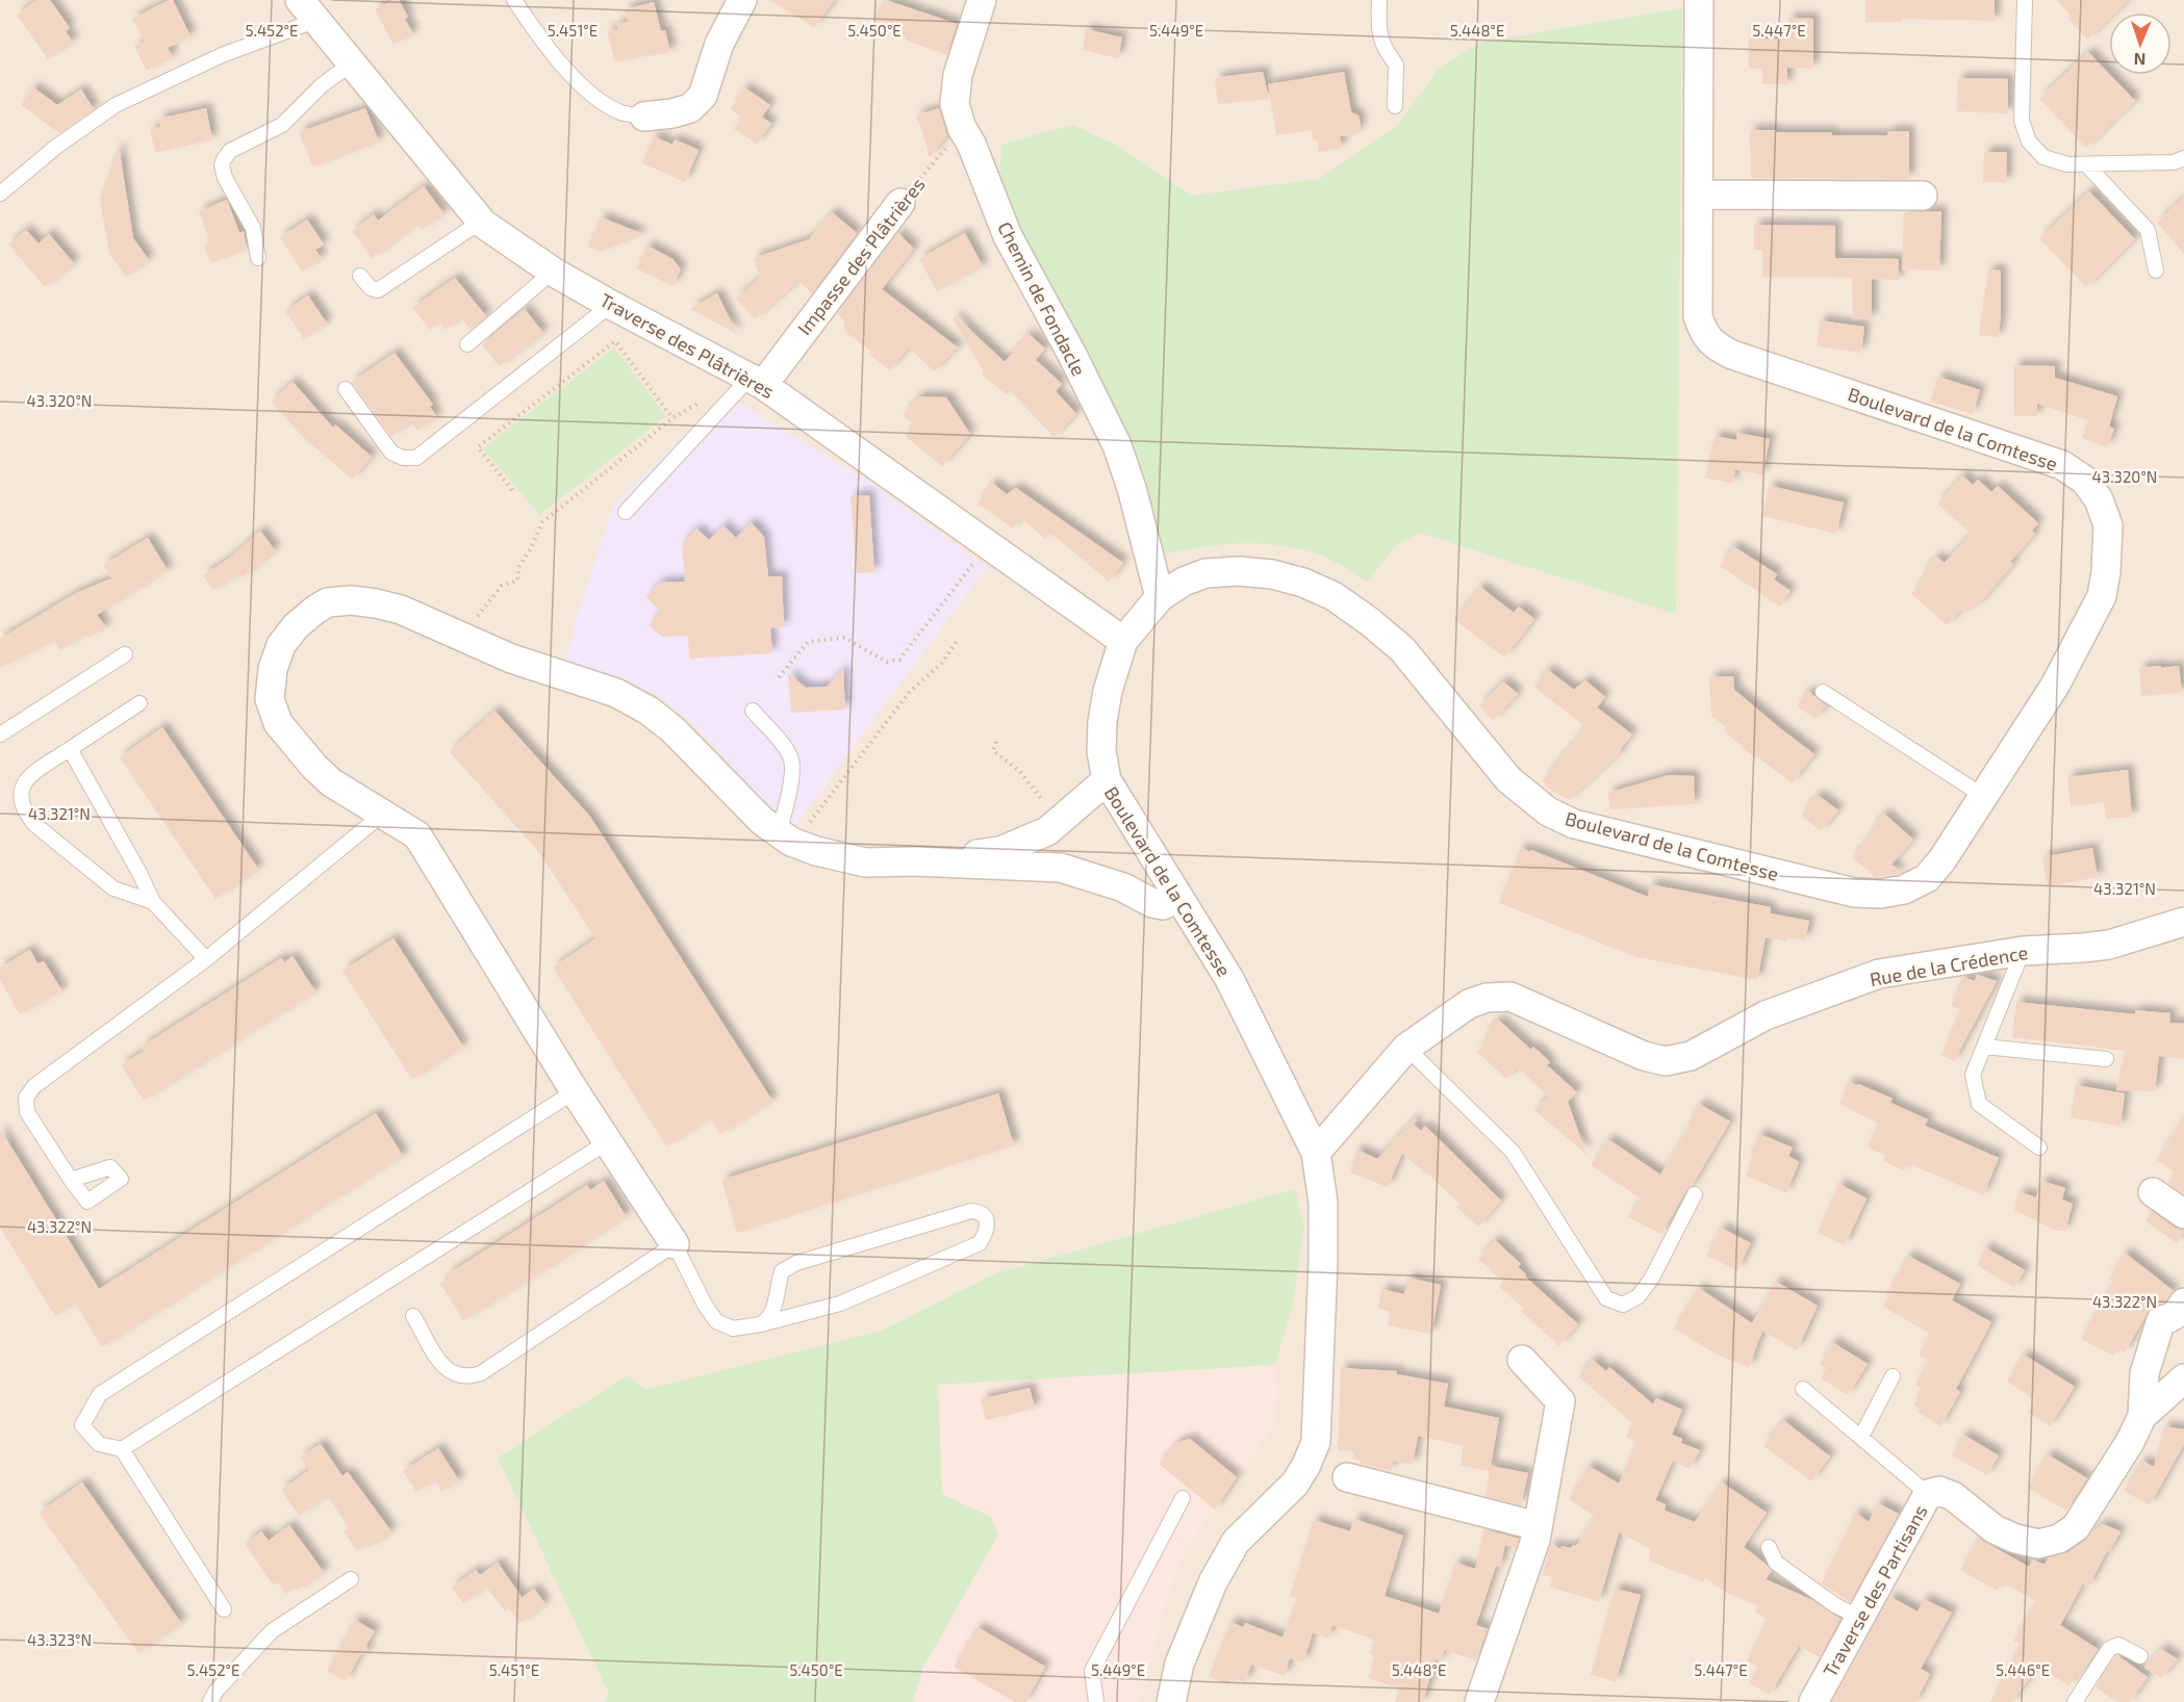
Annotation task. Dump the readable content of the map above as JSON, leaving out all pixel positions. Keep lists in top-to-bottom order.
{
  "streets": {
    "street": [
      "Impasse des Plâtrières",
      "Chemin de Fondacle",
      "Traverse des Plâtrières",
      "Boulevard de la Comtesse",
      "Rue de la Crédence",
      "Traverse des Partisans"
    ]
  },
  "crossings": [
    ["Impasse des Plâtrières", "Chemin de Fondacle"],
    ["Impasse des Plâtrières", "Traverse des Plâtrières"],
    ["Chemin de Fondacle", "Boulevard de la Comtesse"],
    ["Traverse des Plâtrières", "Boulevard de la Comtesse"],
    ["Boulevard de la Comtesse", "Rue de la Crédence"]
  ],
  "north": "bottom",
  "coordinates": [
    "5.452°E",
    "5.451°E",
    "5.450°E",
    "5.449°E",
    "5.448°E",
    "5.447°E",
    "43.320°N",
    "43.321°N",
    "43.322°N",
    "43.323°N",
    "5.446°E"
  ]
}
